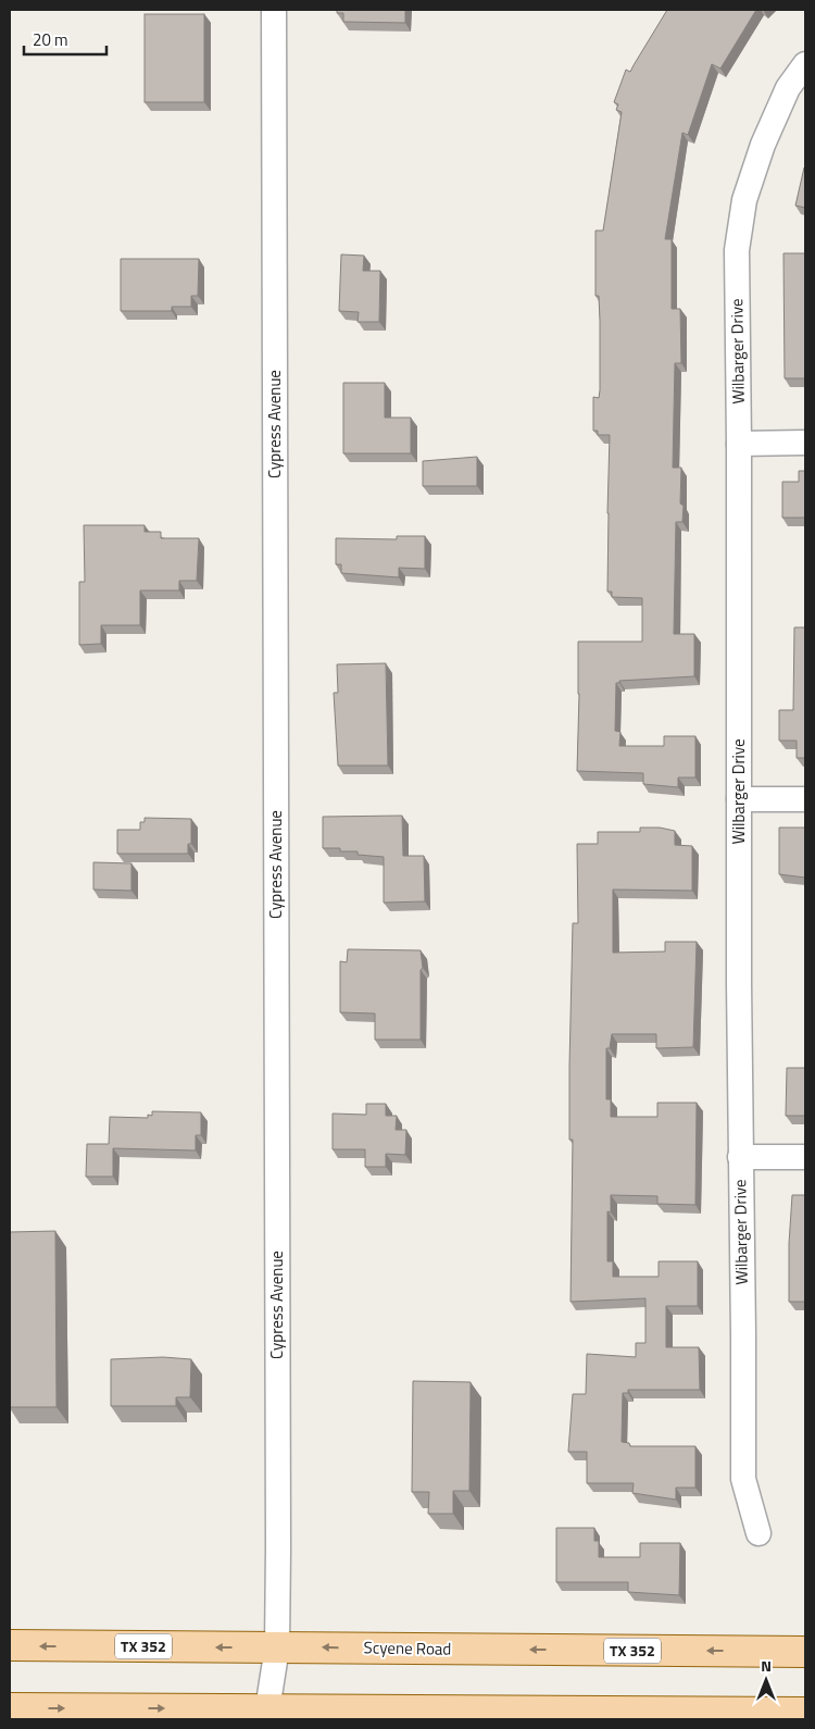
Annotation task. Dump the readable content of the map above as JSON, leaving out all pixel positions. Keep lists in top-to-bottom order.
{
  "streets": {
    "main road": ["TX 352", "Scyene Road"],
    "street": ["Wilbarger Drive", "Cypress Avenue"]
  },
  "crossings": [
    ["Cypress Avenue", "Scyene Road"]
  ],
  "scale_bar": "20 m",
  "north": "top"
}
